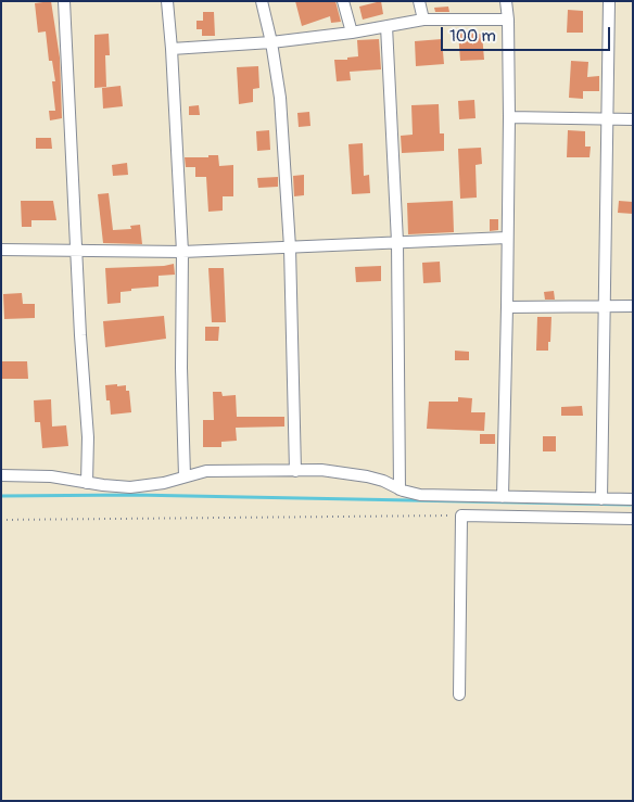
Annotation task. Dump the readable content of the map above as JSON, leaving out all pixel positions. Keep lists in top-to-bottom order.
{
  "scale_bar": "100 m"
}
